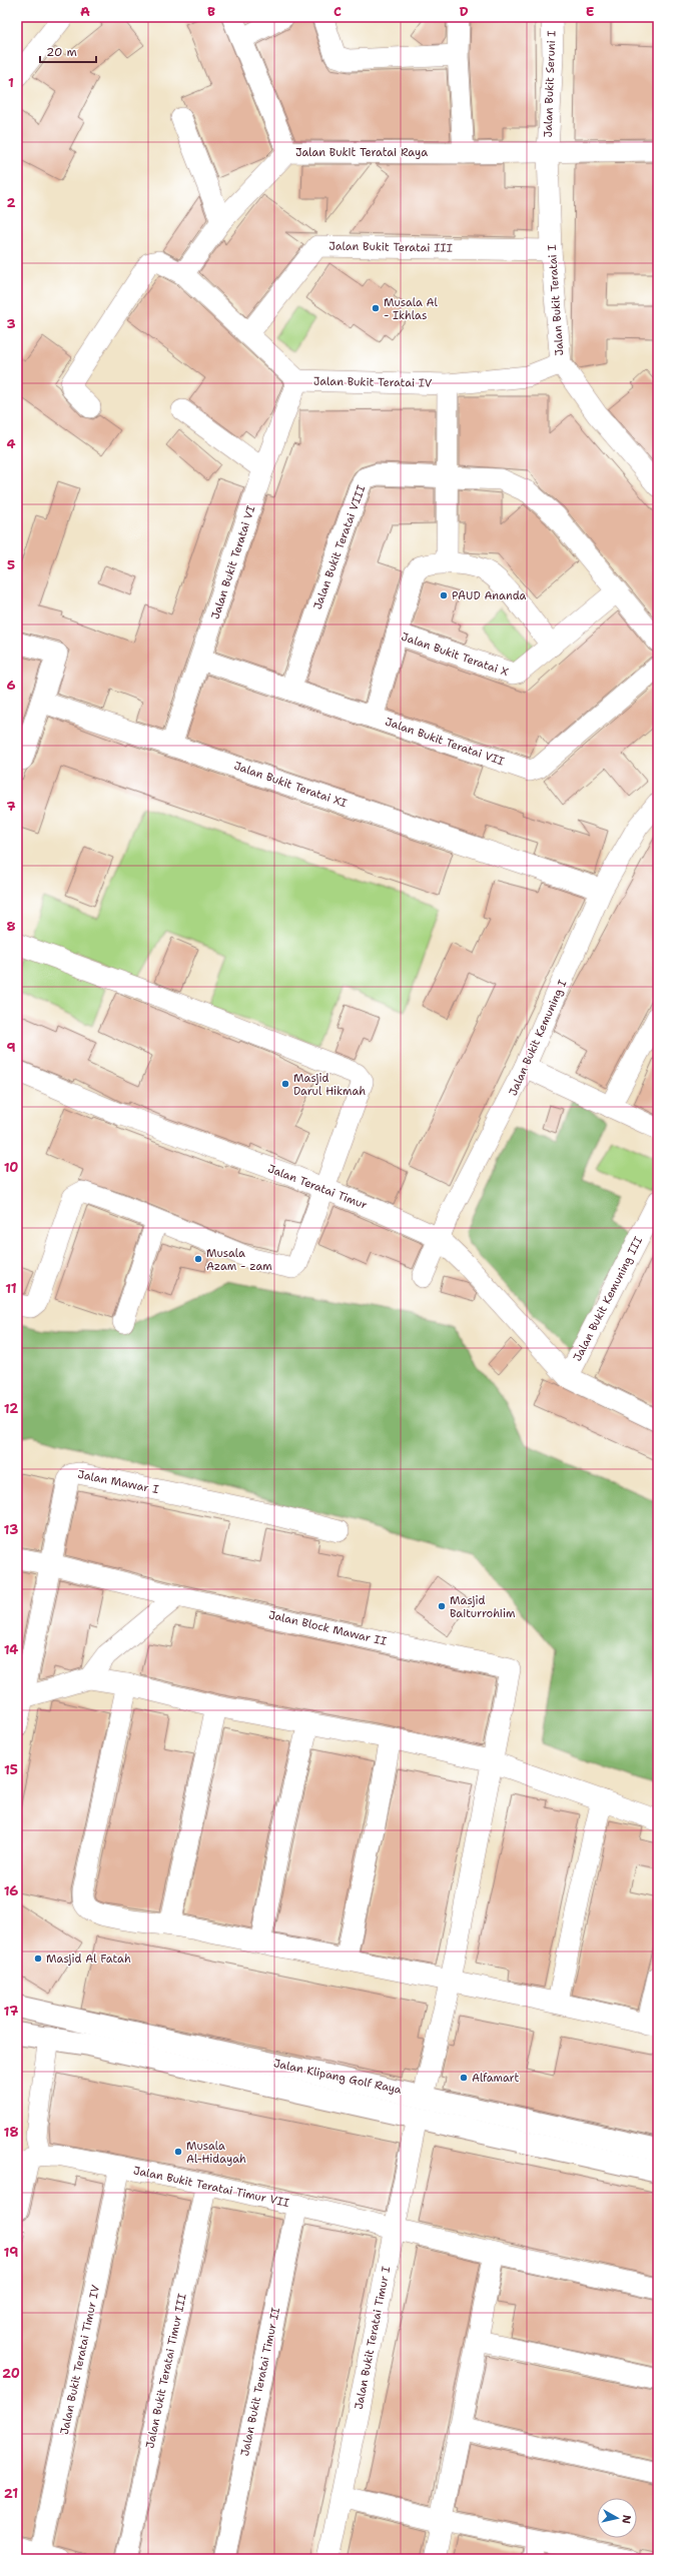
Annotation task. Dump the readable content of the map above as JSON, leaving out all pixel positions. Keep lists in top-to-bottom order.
{
  "streets": {
    "main road": ["Jalan Klipang Golf Raya"],
    "street": [
      "Jalan Bukit Seruni I",
      "Jalan Bukit Teratai Raya",
      "Jalan Bukit Teratai III",
      "Jalan Bukit Teratai I",
      "Jalan Bukit Teratai IV",
      "Jalan Bukit Teratai VIII",
      "Jalan Bukit Teratai VI",
      "Jalan Bukit Teratai X",
      "Jalan Bukit Teratai VII",
      "Jalan Bukit Teratai XI",
      "Jalan Bukit Kemuning I",
      "Jalan Teratai Timur",
      "Jalan Bukit Kemuning III",
      "Jalan Mawar I",
      "Jalan Block Mawar II",
      "Jalan Bukit Teratai Timur VII",
      "Jalan Bukit Teratai Timur I",
      "Jalan Bukit Teratai Timur IV",
      "Jalan Bukit Teratai Timur III",
      "Jalan Bukit Teratai Timur II"
    ]
  },
  "crossings": [
    ["Jalan Bukit Seruni I", "Jalan Bukit Teratai Raya"],
    ["Jalan Bukit Seruni I", "Jalan Bukit Teratai I"],
    ["Jalan Bukit Teratai Raya", "Jalan Bukit Teratai I"],
    ["Jalan Bukit Teratai III", "Jalan Bukit Teratai I"],
    ["Jalan Bukit Teratai I", "Jalan Bukit Teratai IV"],
    ["Jalan Bukit Teratai IV", "Jalan Bukit Teratai VIII"],
    ["Jalan Bukit Teratai IV", "Jalan Bukit Teratai VI"],
    ["Jalan Bukit Teratai VIII", "Jalan Bukit Teratai X"],
    ["Jalan Bukit Teratai VIII", "Jalan Bukit Teratai VII"],
    ["Jalan Bukit Teratai VI", "Jalan Bukit Teratai VII"],
    ["Jalan Bukit Teratai VI", "Jalan Bukit Teratai XI"],
    ["Jalan Bukit Teratai X", "Jalan Bukit Teratai VII"],
    ["Jalan Bukit Teratai XI", "Jalan Bukit Kemuning I"],
    ["Jalan Bukit Kemuning I", "Jalan Teratai Timur"],
    ["Jalan Teratai Timur", "Jalan Bukit Kemuning III"],
    ["Jalan Mawar I", "Jalan Block Mawar II"],
    ["Jalan Klipang Golf Raya", "Jalan Bukit Teratai Timur I"],
    ["Jalan Bukit Teratai Timur VII", "Jalan Bukit Teratai Timur I"],
    ["Jalan Bukit Teratai Timur VII", "Jalan Bukit Teratai Timur IV"],
    ["Jalan Bukit Teratai Timur VII", "Jalan Bukit Teratai Timur III"],
    ["Jalan Bukit Teratai Timur VII", "Jalan Bukit Teratai Timur II"]
  ],
  "places": [
    "Musala Al - Ikhlas",
    "PAUD Ananda",
    "Masjid Darul Hikmah",
    "Musala Azam - zam",
    "Masjid Baiturrohiim",
    "Masjid Al Fatah",
    "Alfamart",
    "Musala Al-Hidayah"
  ],
  "scale_bar": "20 m",
  "north": "right",
  "grid": {
    "columns": [
      "A",
      "B",
      "C",
      "D",
      "E"
    ],
    "rows": [
      "1",
      "2",
      "3",
      "4",
      "5",
      "6",
      "7",
      "8",
      "9",
      "10",
      "11",
      "12",
      "13",
      "14",
      "15",
      "16",
      "17",
      "18",
      "19",
      "20",
      "21"
    ]
  }
}
